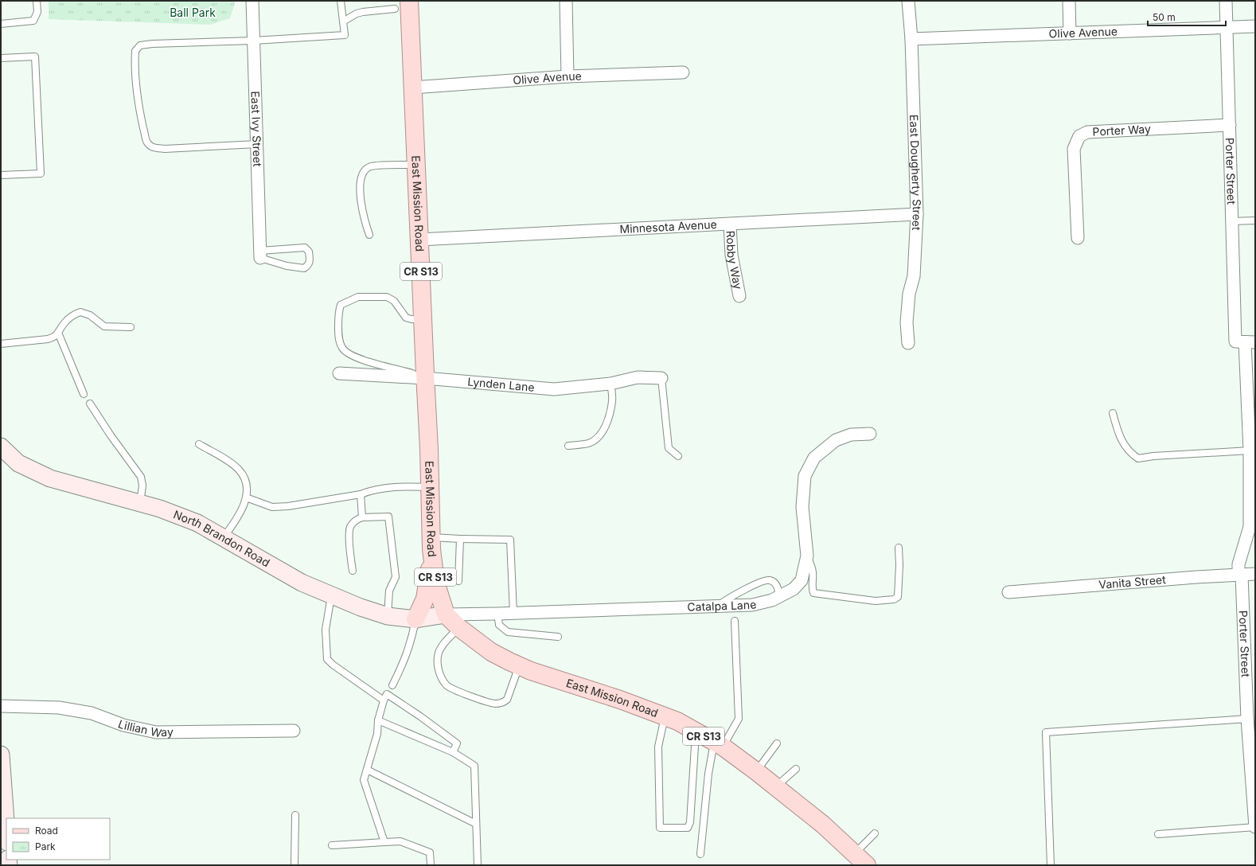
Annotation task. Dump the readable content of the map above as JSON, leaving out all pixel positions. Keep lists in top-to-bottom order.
{
  "streets": {
    "main road": ["East Mission Road", "CR S13"],
    "street": [
      "Olive Avenue",
      "East Ivy Street",
      "Porter Way",
      "Porter Street",
      "East Dougherty Street",
      "Minnesota Avenue",
      "Robby Way",
      "Lynden Lane",
      "North Brandon Road",
      "Vanita Street",
      "Catalpa Lane",
      "Lillian Way"
    ]
  },
  "crossings": [
    ["Olive Avenue", "Porter Street"],
    ["Olive Avenue", "East Dougherty Street"],
    ["Olive Avenue", "East Mission Road"],
    ["Porter Way", "Porter Street"],
    ["Porter Street", "Vanita Street"],
    ["East Dougherty Street", "Minnesota Avenue"],
    ["East Mission Road", "Minnesota Avenue"],
    ["East Mission Road", "Lynden Lane"],
    ["East Mission Road", "North Brandon Road"],
    ["East Mission Road", "Catalpa Lane"],
    ["Minnesota Avenue", "Robby Way"],
    ["North Brandon Road", "Catalpa Lane"]
  ],
  "parks": ["Ball Park"],
  "legend": ["Road", "Park"],
  "scale_bar": "50 m"
}
